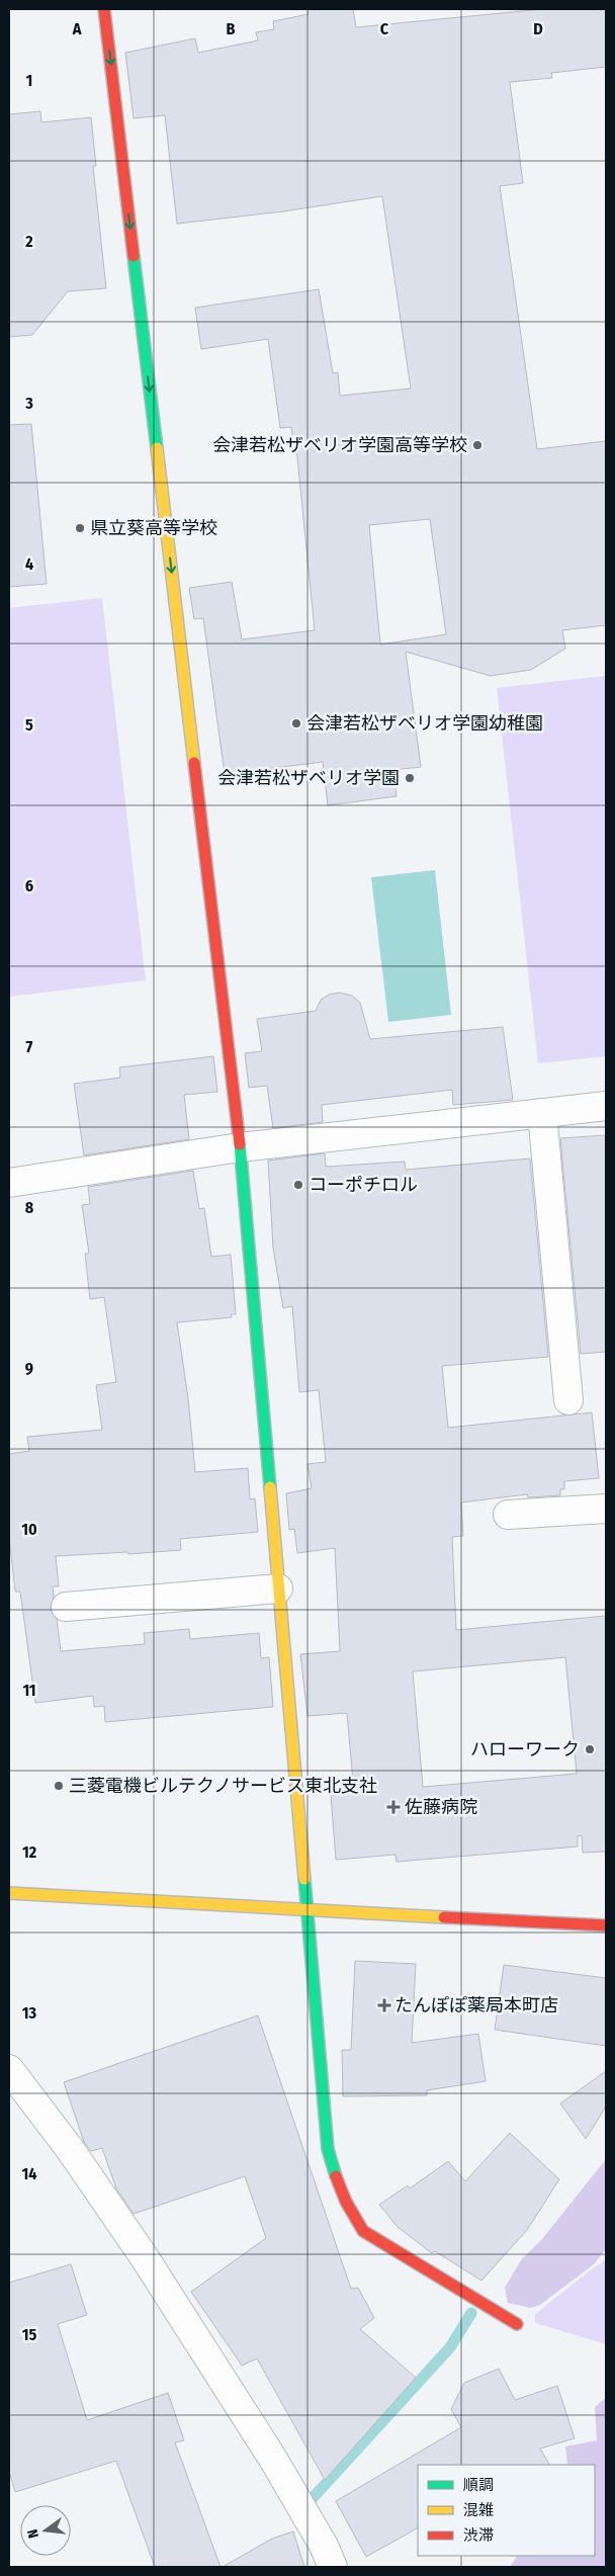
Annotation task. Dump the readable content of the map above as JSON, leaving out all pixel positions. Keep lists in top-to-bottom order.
{
  "places": {
    "other": [
      "会津若松ザベリオ学園高等学校",
      "県立葵高等学校",
      "会津若松ザベリオ学園幼稚園",
      "会津若松ザベリオ学園",
      "コーポチロル",
      "ハローワーク",
      "三菱電機ビルテクノサービス東北支社"
    ],
    "health": ["佐藤病院", "たんぽぽ薬局本町店"]
  },
  "legend": ["順調", "混雑", "渋滞"],
  "north": "left",
  "grid": {
    "columns": [
      "A",
      "B",
      "C",
      "D"
    ],
    "rows": [
      "1",
      "2",
      "3",
      "4",
      "5",
      "6",
      "7",
      "8",
      "9",
      "10",
      "11",
      "12",
      "13",
      "14",
      "15"
    ]
  }
}
